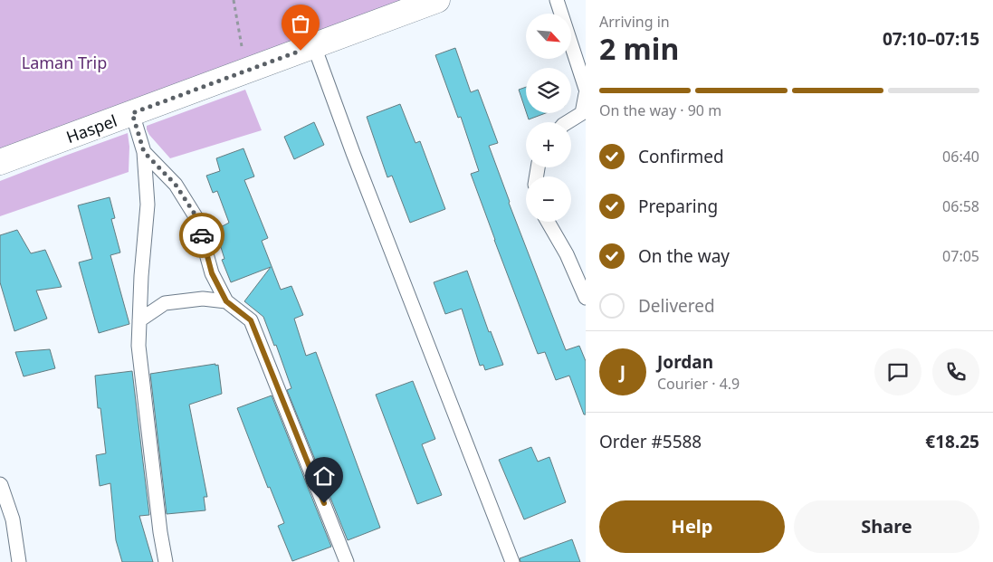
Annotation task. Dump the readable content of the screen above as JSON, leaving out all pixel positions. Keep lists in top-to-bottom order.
{
  "streets": {
    "street": ["Haspel"]
  },
  "parks": ["Laman Trip"],
  "north": "bottom right",
  "page": {
    "heading": ["2 min", "Arriving in", "07:10–07:15"],
    "panel": [
      "Jordan",
      "Courier · 4.9",
      "Order #5588",
      "€18.25"
    ],
    "map_buttons": ["+", "−"],
    "bar": "On the way · 90 m",
    "list": [
      ["Confirmed", "06:40"],
      ["Preparing", "06:58"],
      ["On the way", "07:05"],
      "Delivered"
    ],
    "round": "J",
    "buttons": ["Help", "Share"]
  }
}
